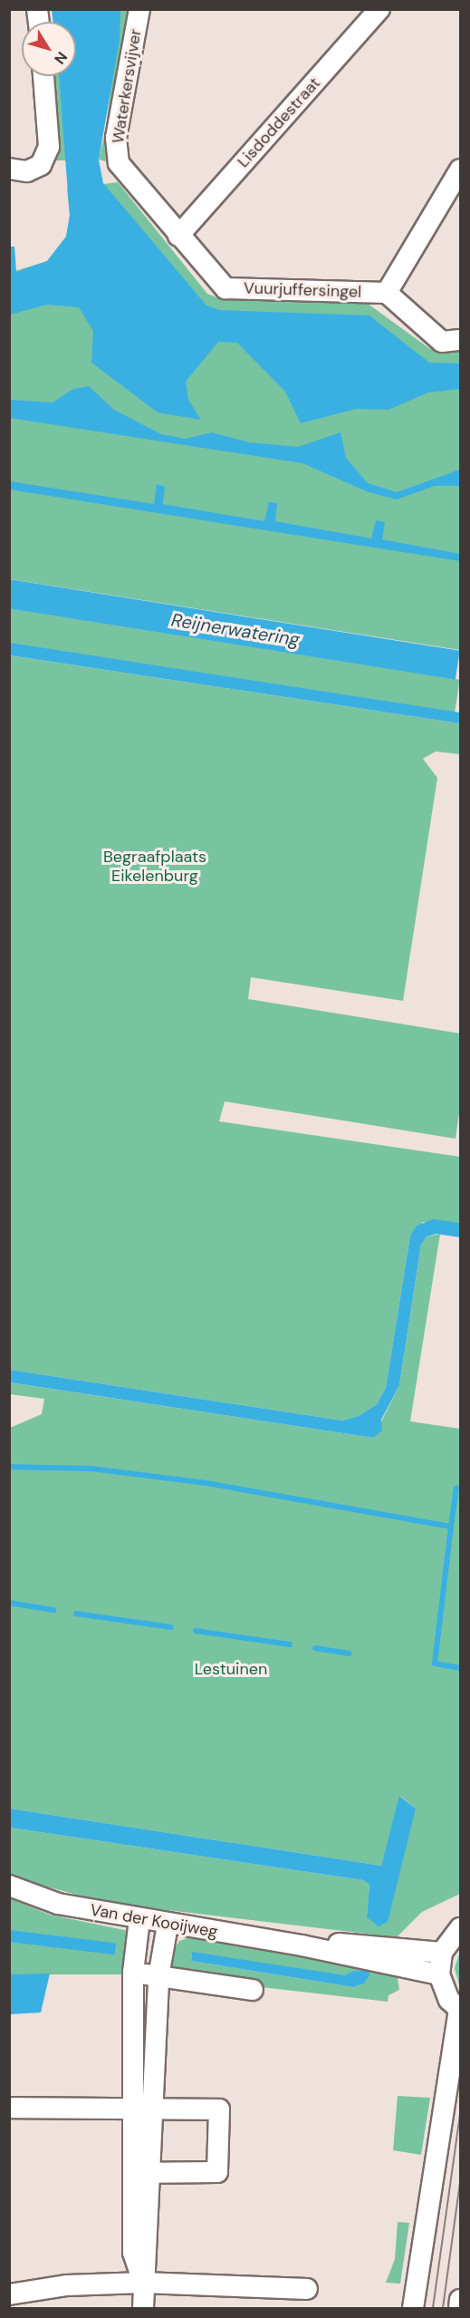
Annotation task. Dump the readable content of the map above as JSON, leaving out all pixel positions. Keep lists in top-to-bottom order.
{
  "streets": {
    "street": [
      "Waterkersvijver",
      "Lisdoddestraat",
      "Vuurjuffersingel",
      "Van der Kooijweg"
    ]
  },
  "crossings": [
    ["Waterkersvijver", "Vuurjuffersingel"],
    ["Lisdoddestraat", "Vuurjuffersingel"]
  ],
  "water": ["Reijnerwatering"],
  "parks": ["Begraafplaats Eikelenburg", "Lestuinen"],
  "north": "bottom right"
}
